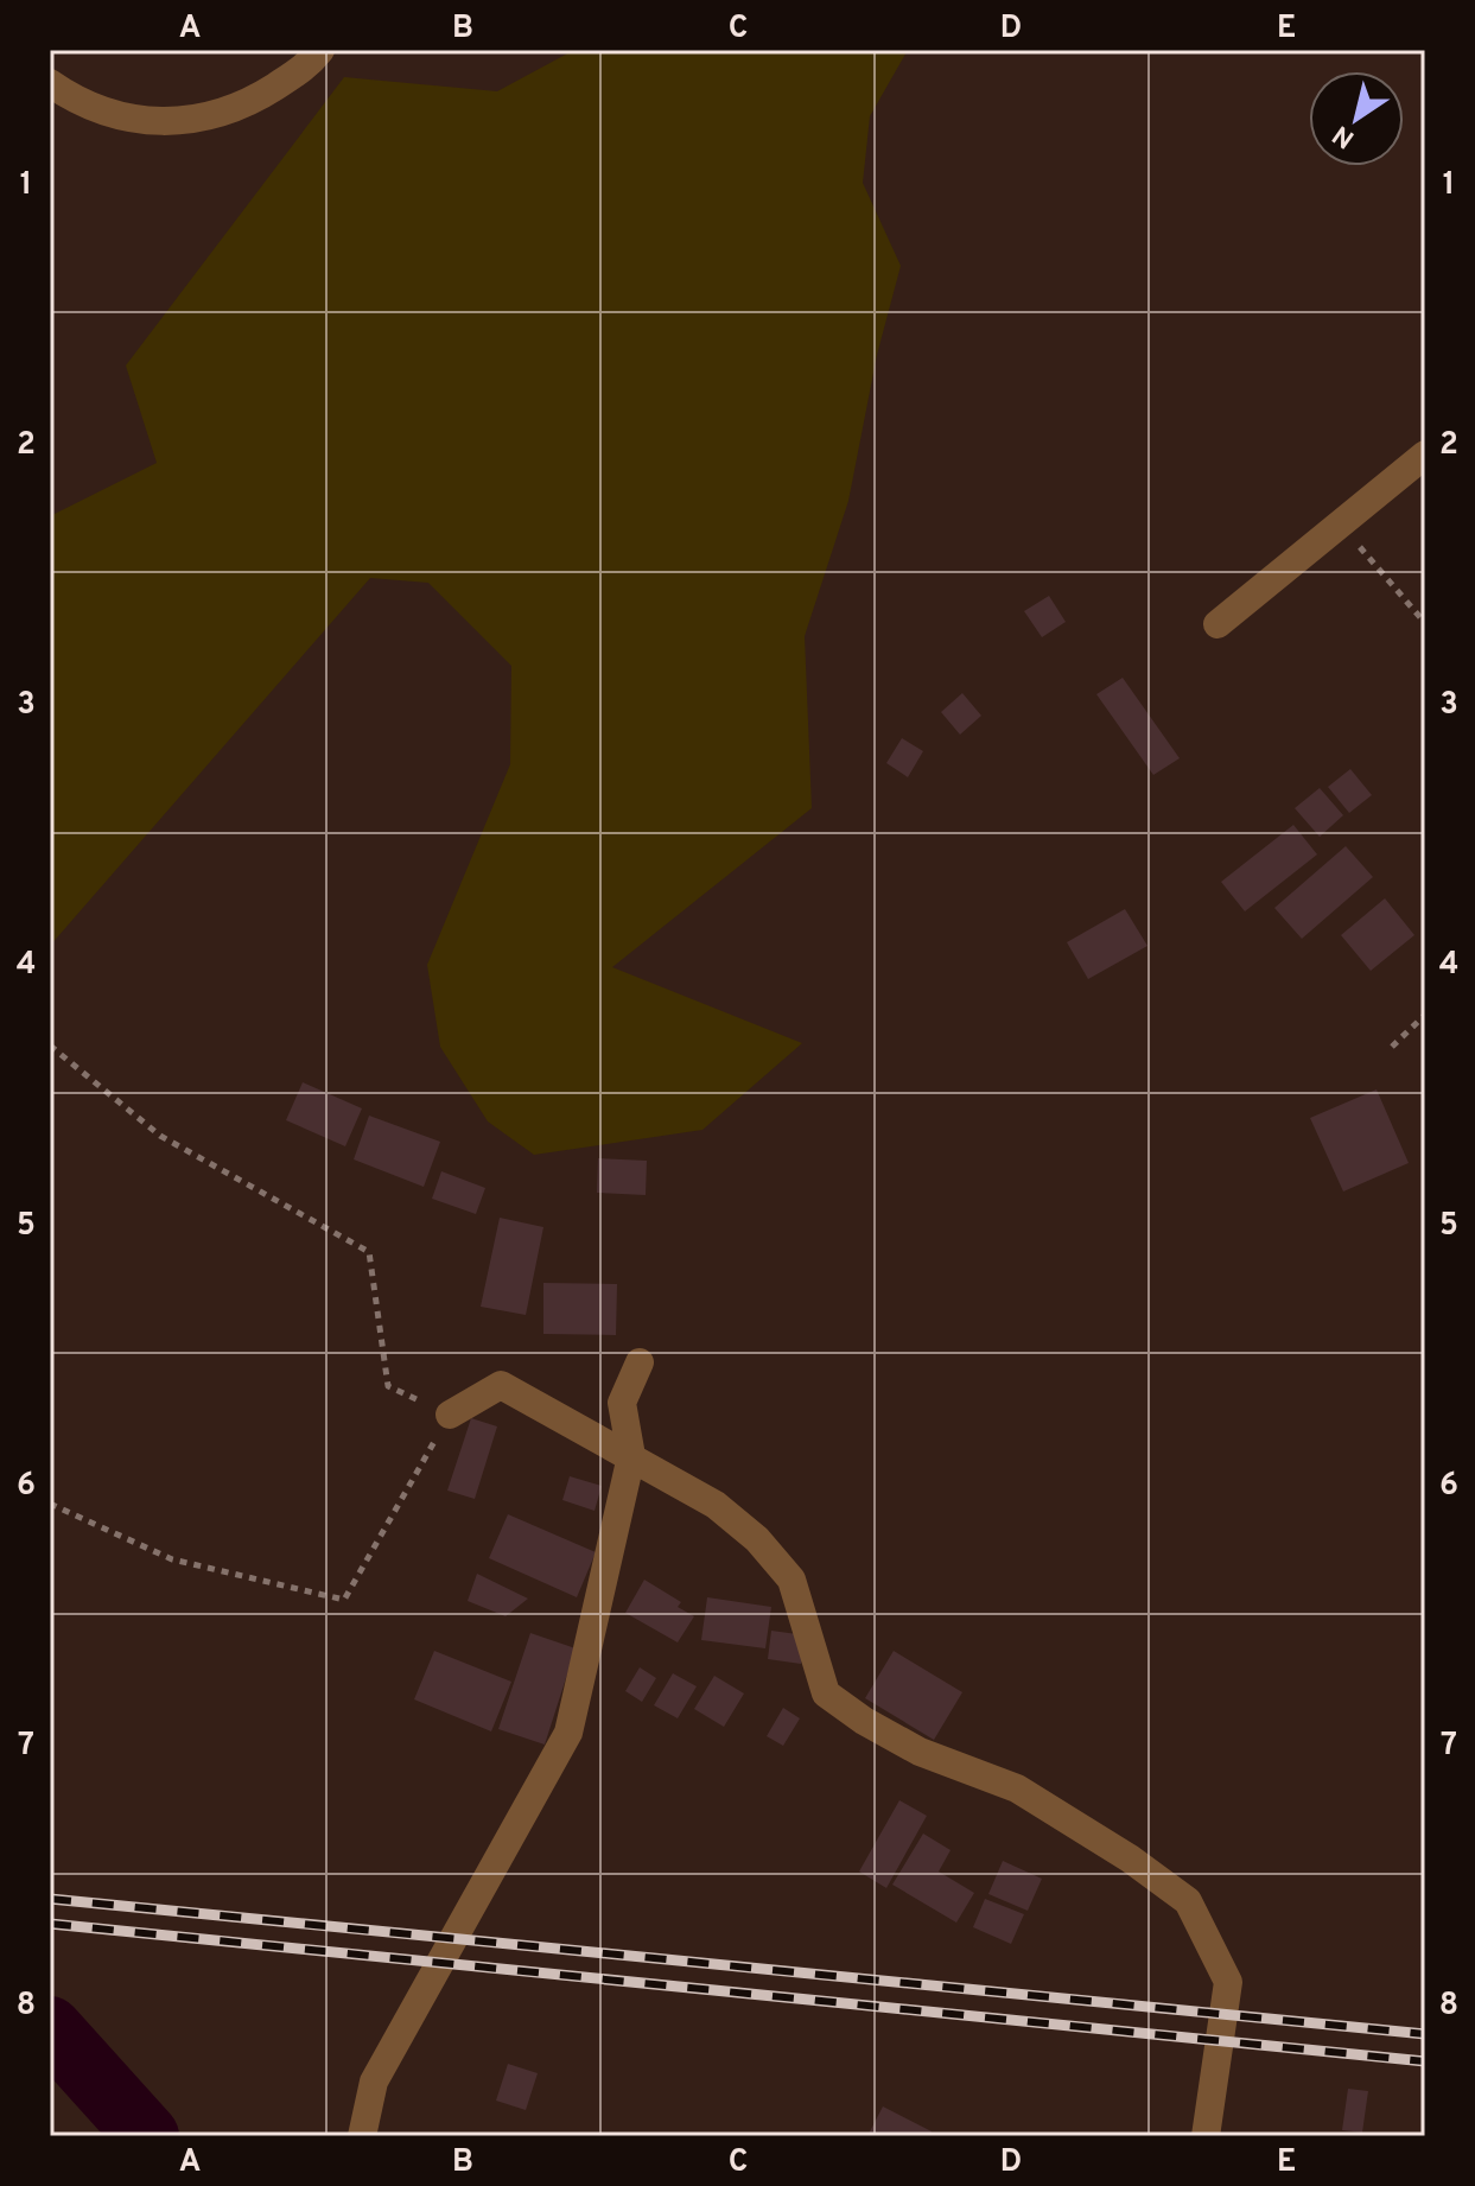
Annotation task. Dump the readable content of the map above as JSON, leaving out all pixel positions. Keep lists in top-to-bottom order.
{
  "north": "bottom left",
  "grid": {
    "columns": [
      "A",
      "B",
      "C",
      "D",
      "E"
    ],
    "rows": [
      "1",
      "2",
      "3",
      "4",
      "5",
      "6",
      "7",
      "8"
    ]
  }
}
